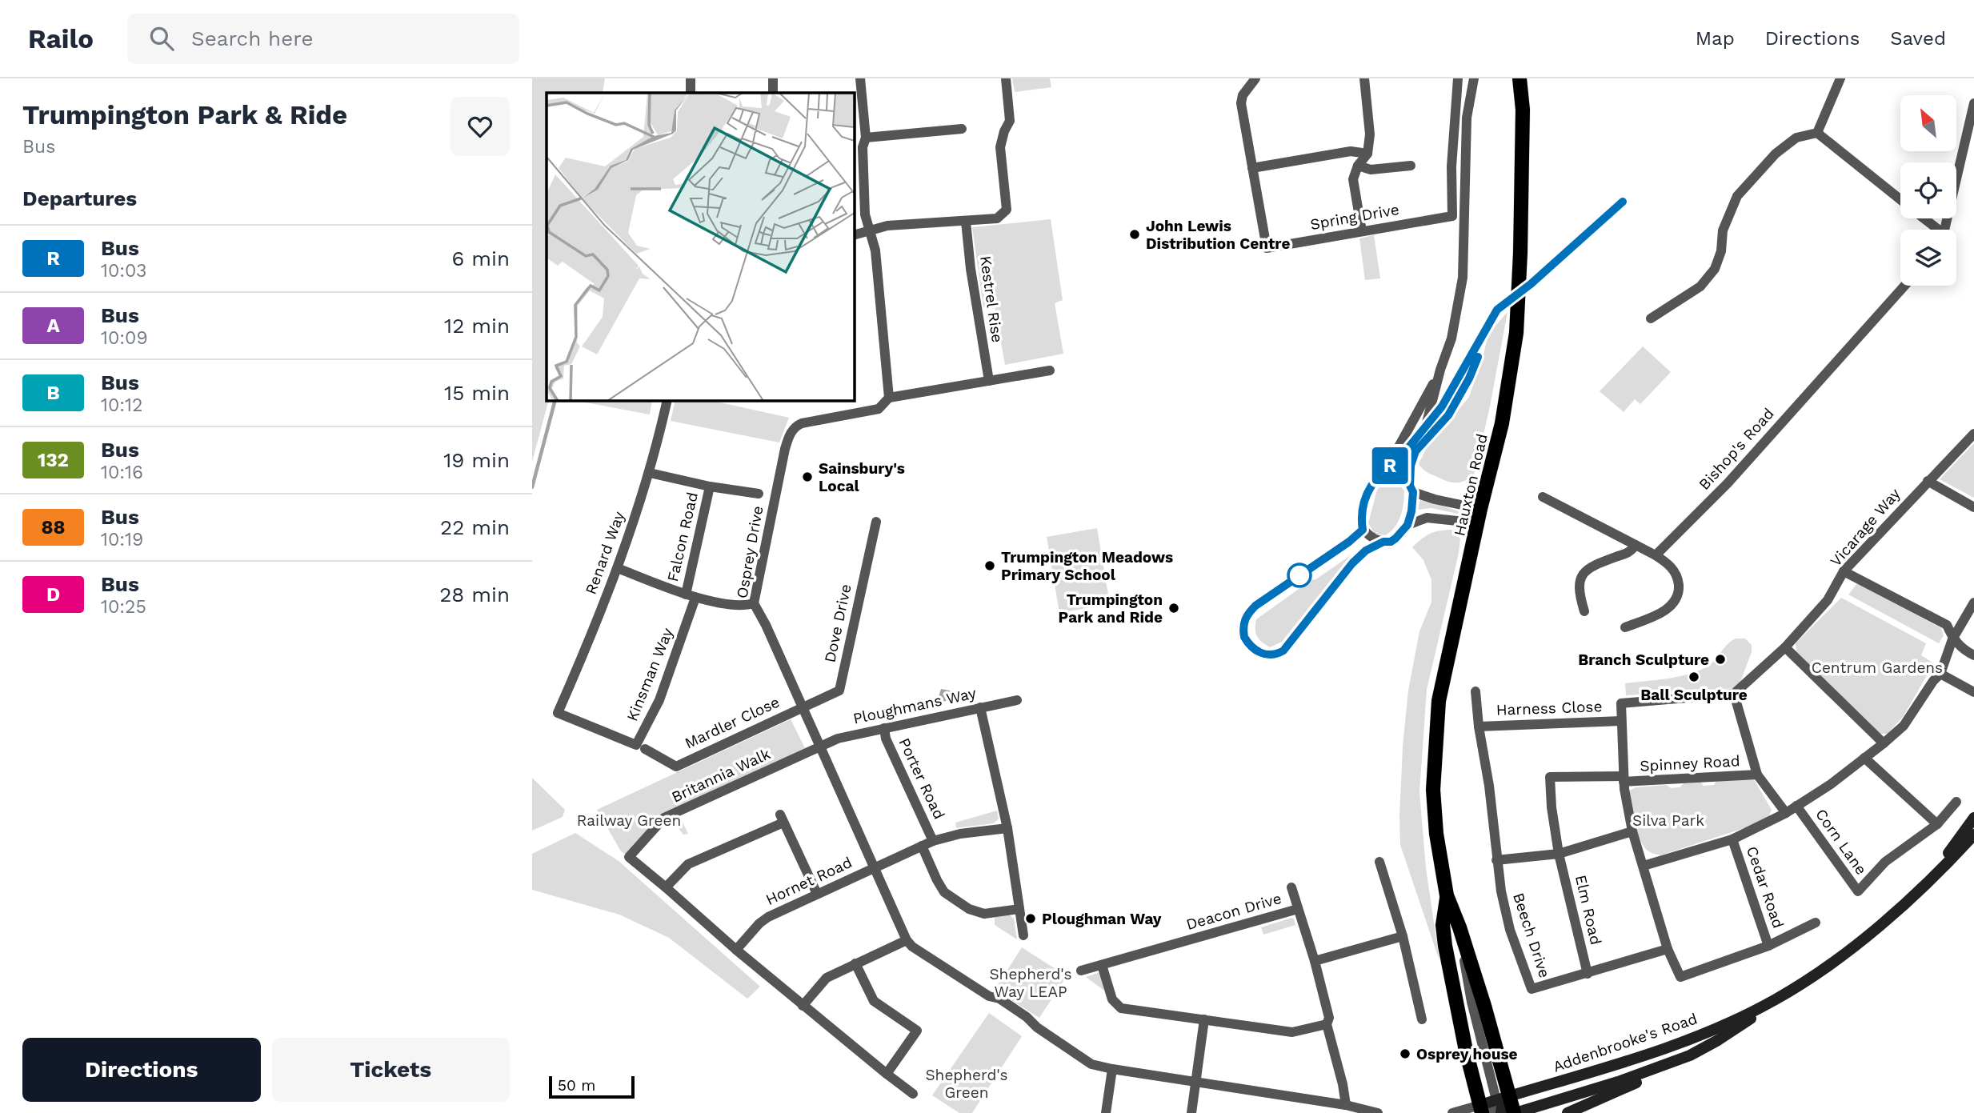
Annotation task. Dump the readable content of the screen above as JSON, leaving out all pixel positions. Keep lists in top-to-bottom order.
{
  "streets": {
    "main road": ["Hauxton Road"],
    "street": [
      "Spring Drive",
      "Kestrel Rise",
      "Bishop's Road",
      "Vicarage Way",
      "Falcon Road",
      "Osprey Drive",
      "Renard Way",
      "Dove Drive",
      "Kinsman Way",
      "Ploughmans Way",
      "Harness Close",
      "Mardler Close",
      "Spinney Road",
      "Britannia Walk",
      "Porter Road",
      "Corn Lane",
      "Hornet Road",
      "Cedar Road",
      "Elm Road",
      "Deacon Drive",
      "Beech Drive",
      "Addenbrooke's Road"
    ]
  },
  "crossings": [
    ["Vicarage Way", "Spinney Road"],
    ["Falcon Road", "Osprey Drive"],
    ["Falcon Road", "Renard Way"],
    ["Falcon Road", "Kinsman Way"],
    ["Osprey Drive", "Dove Drive"],
    ["Osprey Drive", "Ploughmans Way"],
    ["Osprey Drive", "Mardler Close"],
    ["Osprey Drive", "Britannia Walk"],
    ["Osprey Drive", "Porter Road"],
    ["Osprey Drive", "Hornet Road"],
    ["Osprey Drive", "Deacon Drive"],
    ["Renard Way", "Kinsman Way"],
    ["Dove Drive", "Mardler Close"],
    ["Ploughmans Way", "Britannia Walk"],
    ["Ploughmans Way", "Porter Road"],
    ["Harness Close", "Beech Drive"],
    ["Spinney Road", "Elm Road"],
    ["Porter Road", "Hornet Road"],
    ["Cedar Road", "Beech Drive"],
    ["Elm Road", "Beech Drive"]
  ],
  "parks": [
    "Centrum Gardens",
    "Railway Green",
    "Silva Park",
    "Shepherd's Way LEAP",
    "Shepherd's Green"
  ],
  "places": [
    "John Lewis Distribution Centre",
    "Sainsbury's Local",
    "Trumpington Meadows Primary School",
    "Trumpington Park and Ride",
    "Branch Sculpture",
    "Ball Sculpture",
    "Ploughman Way",
    "Osprey house"
  ],
  "lines": ["bus line R"],
  "scale_bar": "50 m",
  "north": "top left",
  "page": {
    "header": "Railo",
    "search": "Search here",
    "nav": ["Map", "Directions", "Saved"],
    "heading": [
      ["Trumpington Park & Ride", "Bus"],
      "Departures"
    ],
    "on_map": "R",
    "list": [
      {
        "mark": "R",
        "name": "Bus",
        "note": "10:03",
        "value": "6 min"
      },
      {
        "mark": "A",
        "name": "Bus",
        "note": "10:09",
        "value": "12 min"
      },
      {
        "mark": "B",
        "name": "Bus",
        "note": "10:12",
        "value": "15 min"
      },
      {
        "mark": "132",
        "name": "Bus",
        "note": "10:16",
        "value": "19 min"
      },
      {
        "mark": "88",
        "name": "Bus",
        "note": "10:19",
        "value": "22 min"
      },
      {
        "mark": "D",
        "name": "Bus",
        "note": "10:25",
        "value": "28 min"
      }
    ],
    "buttons": ["Directions", "Tickets"],
    "scale": "50 m"
  }
}
